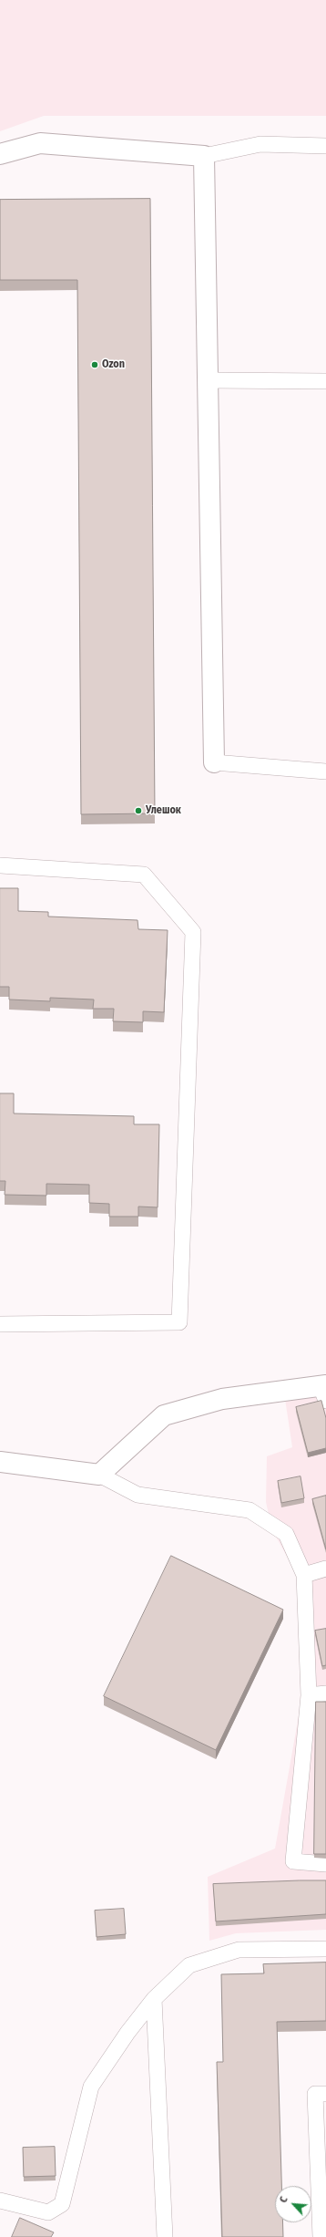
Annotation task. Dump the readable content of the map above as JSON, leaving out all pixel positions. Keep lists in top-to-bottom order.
{
  "places": ["Ozon", "Улешок"],
  "north": "top left"
}
